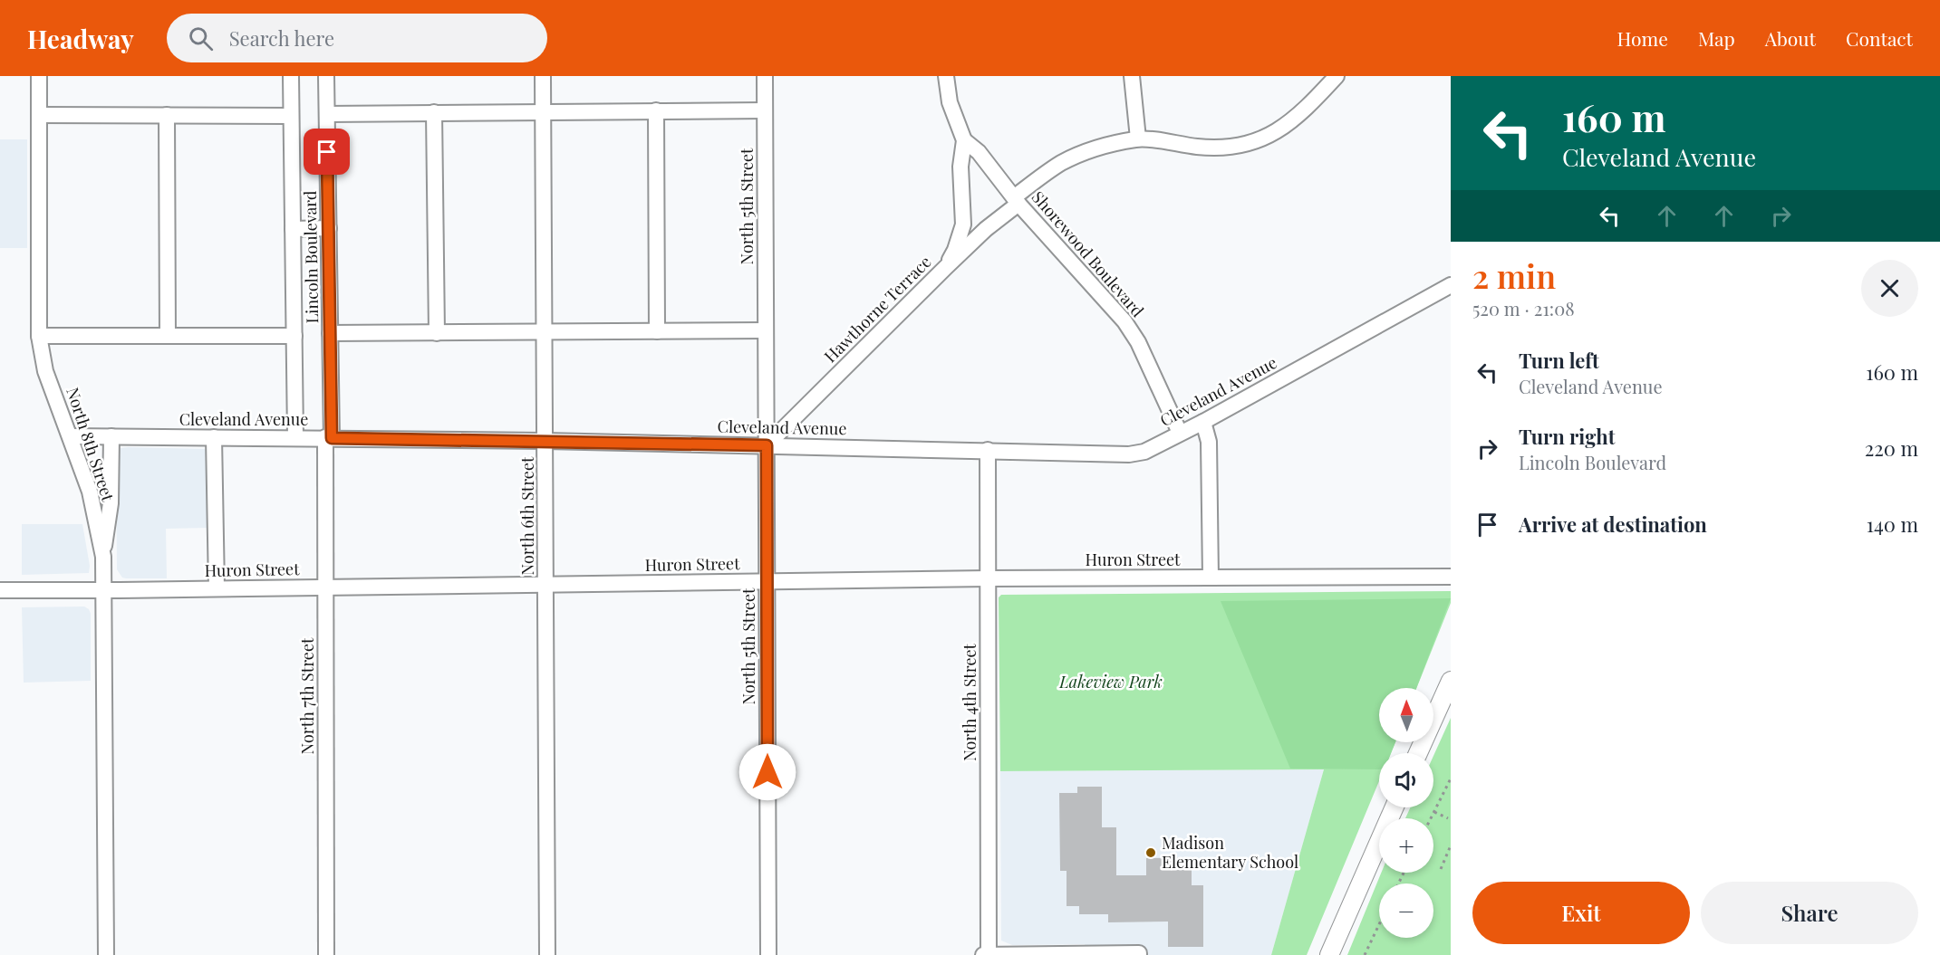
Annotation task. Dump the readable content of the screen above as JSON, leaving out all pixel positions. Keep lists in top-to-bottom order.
{
  "streets": {
    "street": [
      "North 5th Street",
      "Shorewood Boulevard",
      "Lincoln Boulevard",
      "Hawthorne Terrace",
      "Cleveland Avenue",
      "North 8th Street",
      "North 6th Street",
      "Huron Street",
      "North 7th Street",
      "North 4th Street"
    ]
  },
  "crossings": [
    ["North 5th Street", "Hawthorne Terrace"],
    ["North 5th Street", "Cleveland Avenue"],
    ["North 5th Street", "Huron Street"],
    ["Shorewood Boulevard", "Hawthorne Terrace"],
    ["Shorewood Boulevard", "Cleveland Avenue"],
    ["Lincoln Boulevard", "Cleveland Avenue"],
    ["Lincoln Boulevard", "North 7th Street"],
    ["Hawthorne Terrace", "Cleveland Avenue"],
    ["Cleveland Avenue", "North 8th Street"],
    ["Cleveland Avenue", "North 6th Street"],
    ["Cleveland Avenue", "North 7th Street"],
    ["Cleveland Avenue", "North 4th Street"],
    ["North 8th Street", "Huron Street"],
    ["North 6th Street", "Huron Street"],
    ["Huron Street", "North 7th Street"],
    ["Huron Street", "North 4th Street"]
  ],
  "parks": ["Lakeview Park"],
  "places": ["Madison Elementary School"],
  "north": "top",
  "page": {
    "header": "Headway",
    "search": "Search here",
    "nav": [
      "Home",
      "Map",
      "About",
      "Contact"
    ],
    "turn": ["160 m", "Cleveland Avenue"],
    "heading": ["2 min", "520 m · 21:08"],
    "list": [
      {
        "name": "Turn left",
        "note": "Cleveland Avenue",
        "value": "160 m"
      },
      {
        "name": "Turn right",
        "note": "Lincoln Boulevard",
        "value": "220 m"
      },
      {
        "name": "Arrive at destination",
        "value": "140 m"
      }
    ],
    "map_buttons": ["+", "−"],
    "buttons": ["Exit", "Share"]
  }
}
